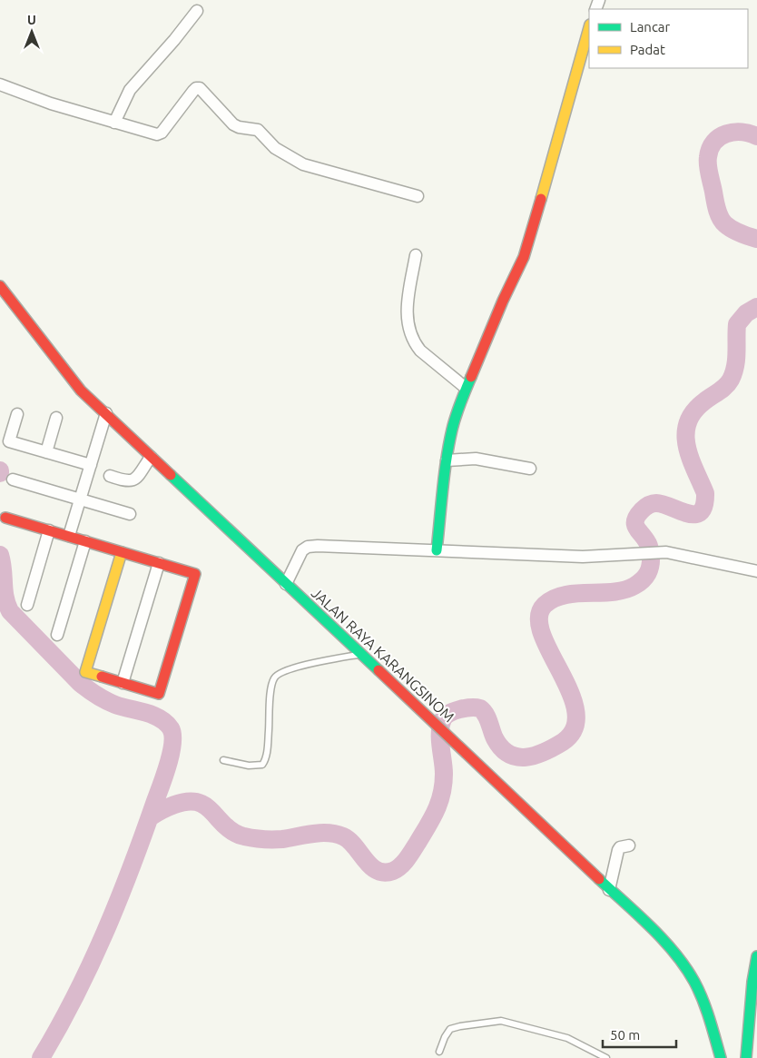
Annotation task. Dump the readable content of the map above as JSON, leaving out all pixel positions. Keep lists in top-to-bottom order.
{
  "streets": {
    "street": ["JALAN RAYA KARANGSINOM"]
  },
  "legend": ["Lancar", "Padat"],
  "scale_bar": "50 m",
  "north": "top"
}
